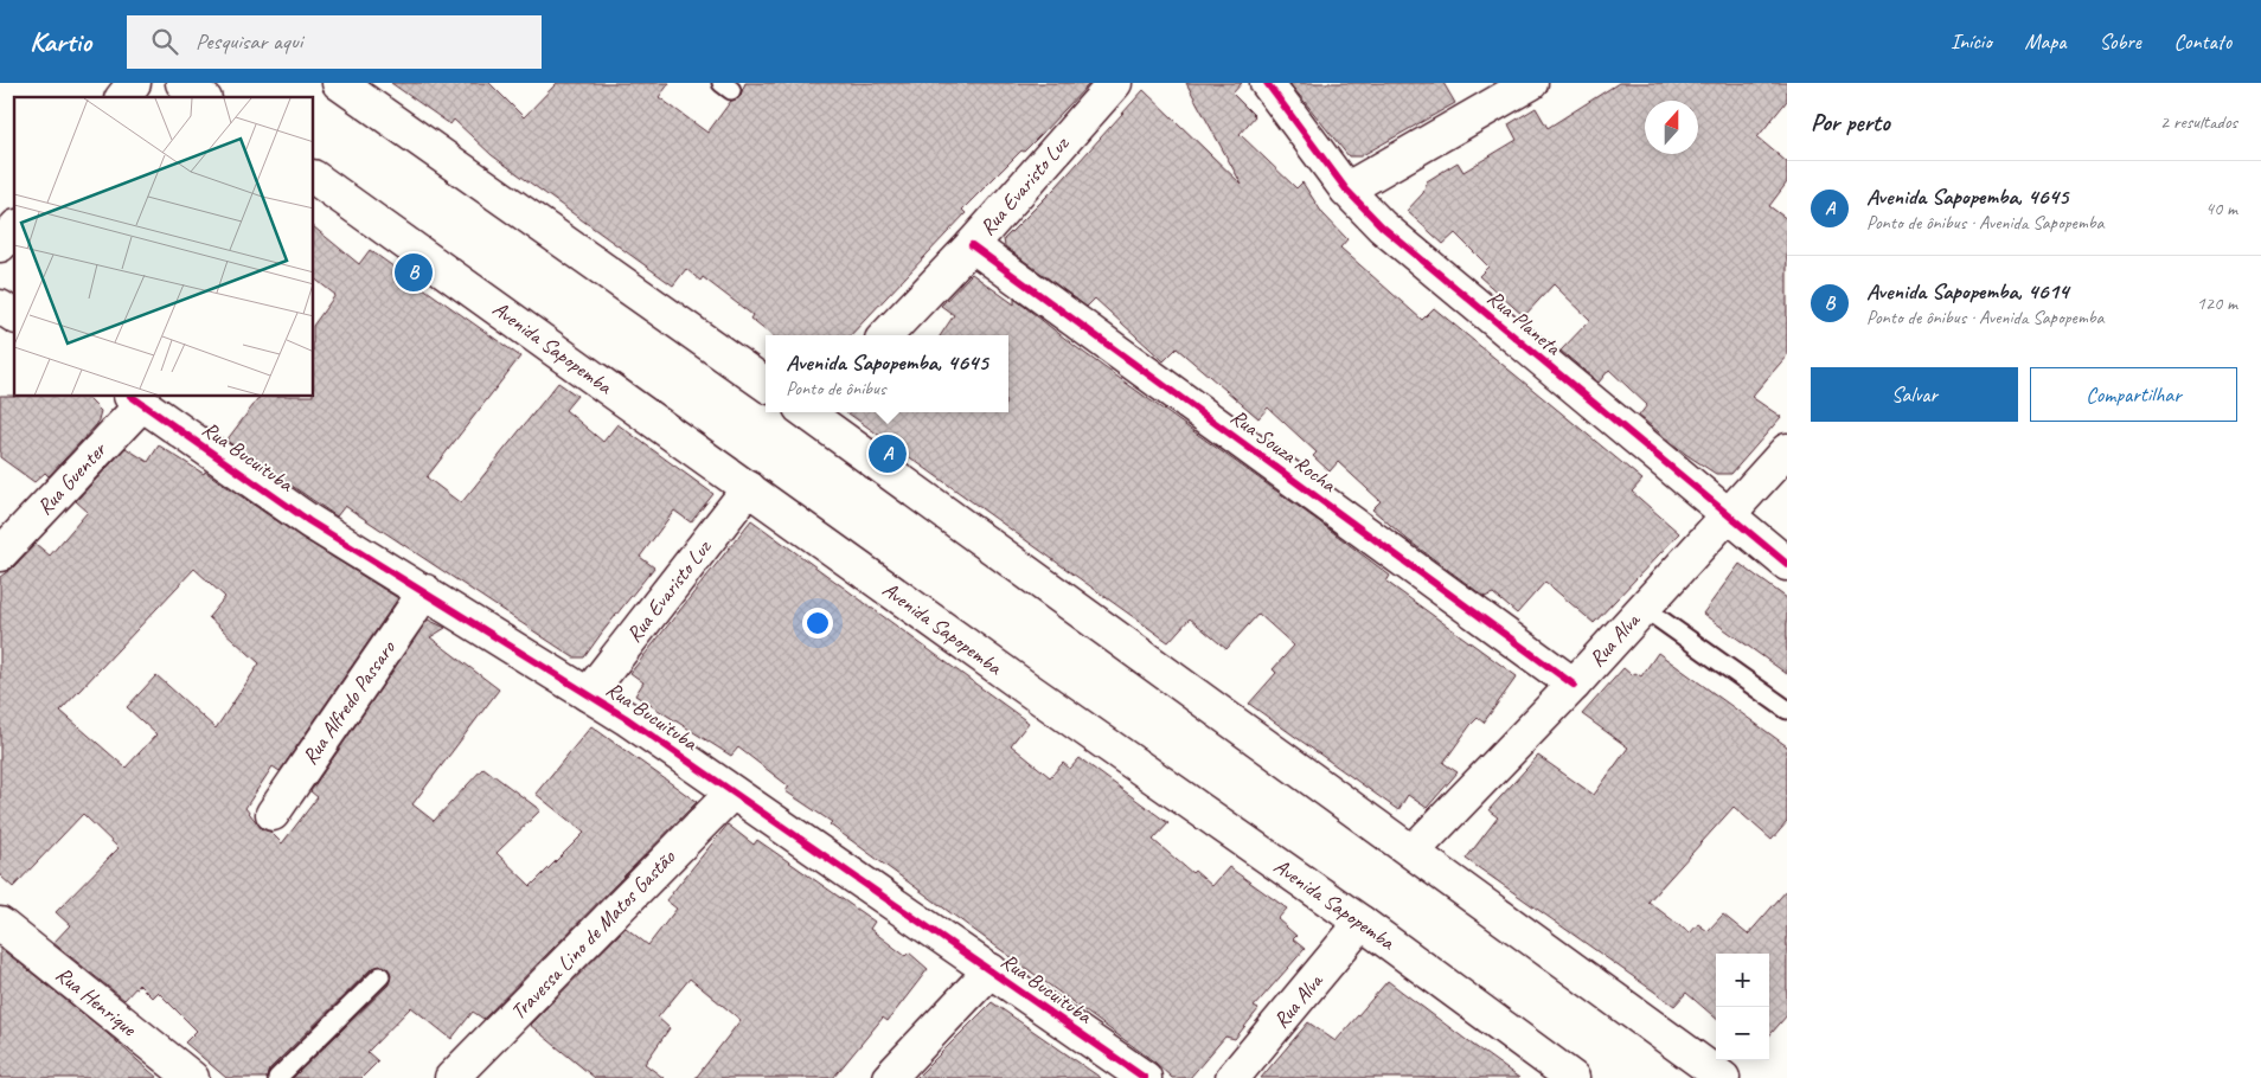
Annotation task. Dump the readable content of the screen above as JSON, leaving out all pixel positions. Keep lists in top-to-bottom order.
{
  "streets": {
    "street": [
      "Rua Evaristo Luz",
      "Rua Planeta",
      "Avenida Sapopemba",
      "Rua Souza Rocha",
      "Rua Bucuituba",
      "Rua Guenter",
      "Rua Alva",
      "Rua Alfredo Passaro",
      "Travessa Lino de Matos Gastão",
      "Rua Henrique"
    ]
  },
  "crossings": [
    ["Rua Evaristo Luz", "Avenida Sapopemba"],
    ["Rua Evaristo Luz", "Rua Souza Rocha"],
    ["Rua Evaristo Luz", "Rua Bucuituba"],
    ["Rua Planeta", "Rua Alva"],
    ["Avenida Sapopemba", "Rua Alva"],
    ["Rua Souza Rocha", "Rua Alva"],
    ["Rua Bucuituba", "Rua Guenter"],
    ["Rua Bucuituba", "Rua Alfredo Passaro"],
    ["Rua Bucuituba", "Travessa Lino de Matos Gastão"]
  ],
  "north": "top",
  "page": {
    "header": "Kartio",
    "search": "Pesquisar aqui",
    "nav": [
      "Início",
      "Mapa",
      "Sobre",
      "Contato"
    ],
    "heading": ["Por perto", "2 resultados"],
    "list": [
      {
        "mark": "A",
        "name": "Avenida Sapopemba, 4645",
        "note": "Ponto de ônibus · Avenida Sapopemba",
        "value": "40 m"
      },
      {
        "mark": "B",
        "name": "Avenida Sapopemba, 4614",
        "note": "Ponto de ônibus · Avenida Sapopemba",
        "value": "120 m"
      }
    ],
    "pins": ["B", "A"],
    "popup": ["Avenida Sapopemba, 4645", "Ponto de ônibus"],
    "buttons": ["Salvar", "Compartilhar"],
    "map_buttons": ["+", "−"]
  }
}
